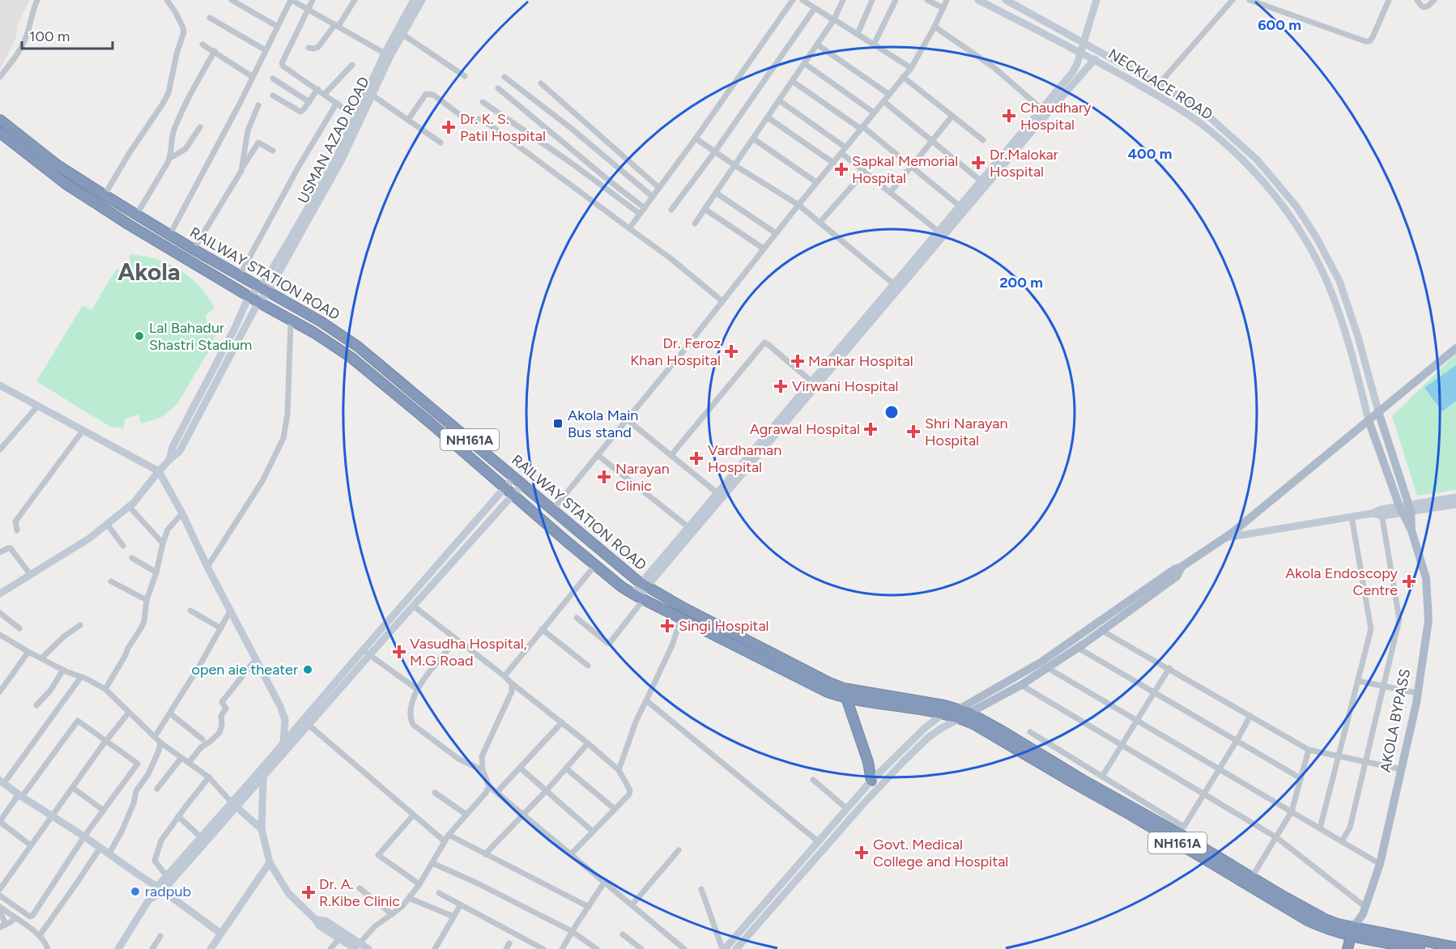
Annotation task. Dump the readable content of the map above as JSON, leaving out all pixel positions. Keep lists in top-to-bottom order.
{
  "streets": {
    "highway": ["RAILWAY STATION ROAD", "NH161A", "AKOLA BYPASS"],
    "main road": ["NECKLACE ROAD", "USMAN AZAD ROAD"]
  },
  "crossings": [
    ["NECKLACE ROAD", "AKOLA BYPASS"],
    ["USMAN AZAD ROAD", "RAILWAY STATION ROAD"],
    ["RAILWAY STATION ROAD", "NH161A"],
    ["NH161A", "AKOLA BYPASS"]
  ],
  "districts": ["Akola"],
  "places": {
    "health": [
      "Chaudhary Hospital",
      "Dr. K. S. Patil Hospital",
      "Dr.Malokar Hospital",
      "Sapkal Memorial Hospital",
      "Dr. Feroz Khan Hospital",
      "Mankar Hospital",
      "Virwani Hospital",
      "Agrawal Hospital",
      "Shri Narayan Hospital",
      "Vardhaman Hospital",
      "Narayan Clinic",
      "Akola Endoscopy Centre",
      "Singi Hospital",
      "Vasudha Hospital, M.G Road",
      "Govt. Medical College and Hospital",
      "Dr. A. R.Kibe Clinic"
    ],
    "other": ["Lal Bahadur Shastri Stadium", "open aie theater", "radpub"],
    "transit": ["Akola Main Bus stand"]
  },
  "scale_bar": "100 m",
  "rings": ["600 m", "400 m", "200 m"]
}
